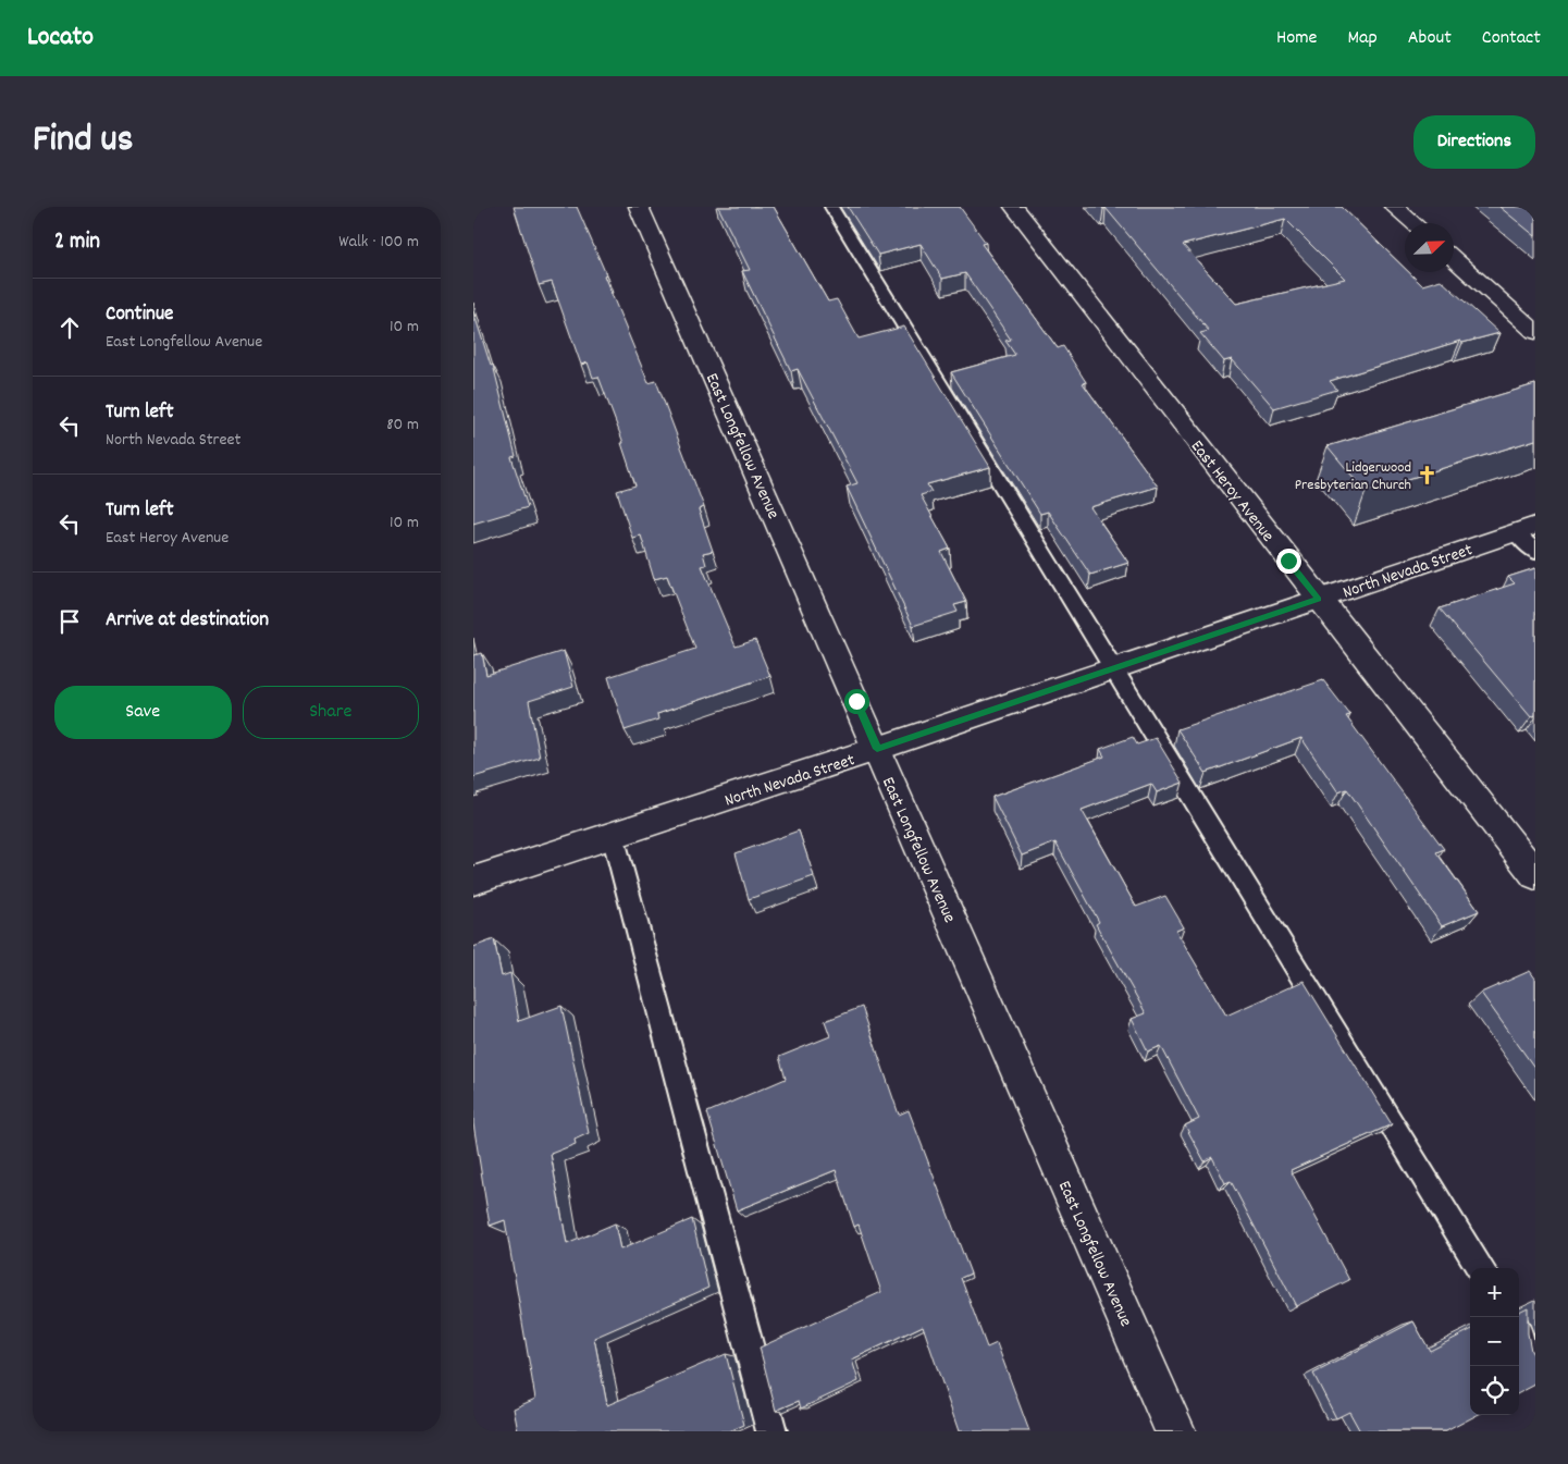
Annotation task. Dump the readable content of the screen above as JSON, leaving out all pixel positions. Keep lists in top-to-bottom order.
{
  "streets": {
    "street": ["East Longfellow Avenue", "East Heroy Avenue", "North Nevada Street"]
  },
  "crossings": [
    ["East Longfellow Avenue", "North Nevada Street"],
    ["East Heroy Avenue", "North Nevada Street"]
  ],
  "places": {
    "church": ["Lidgerwood Presbyterian Church"]
  },
  "north": "top right",
  "page": {
    "header": "Locato",
    "nav": [
      "Home",
      "Map",
      "About",
      "Contact"
    ],
    "title": "Find us",
    "buttons": [
      "Directions",
      ["Save", "Share"]
    ],
    "heading": ["2 min", "Walk · 100 m"],
    "list": [
      ["Continue", "East Longfellow Avenue", "10 m"],
      ["Turn left", "North Nevada Street", "80 m"],
      ["Turn left", "East Heroy Avenue", "10 m"],
      "Arrive at destination"
    ],
    "map_buttons": ["+", "−"]
  }
}
